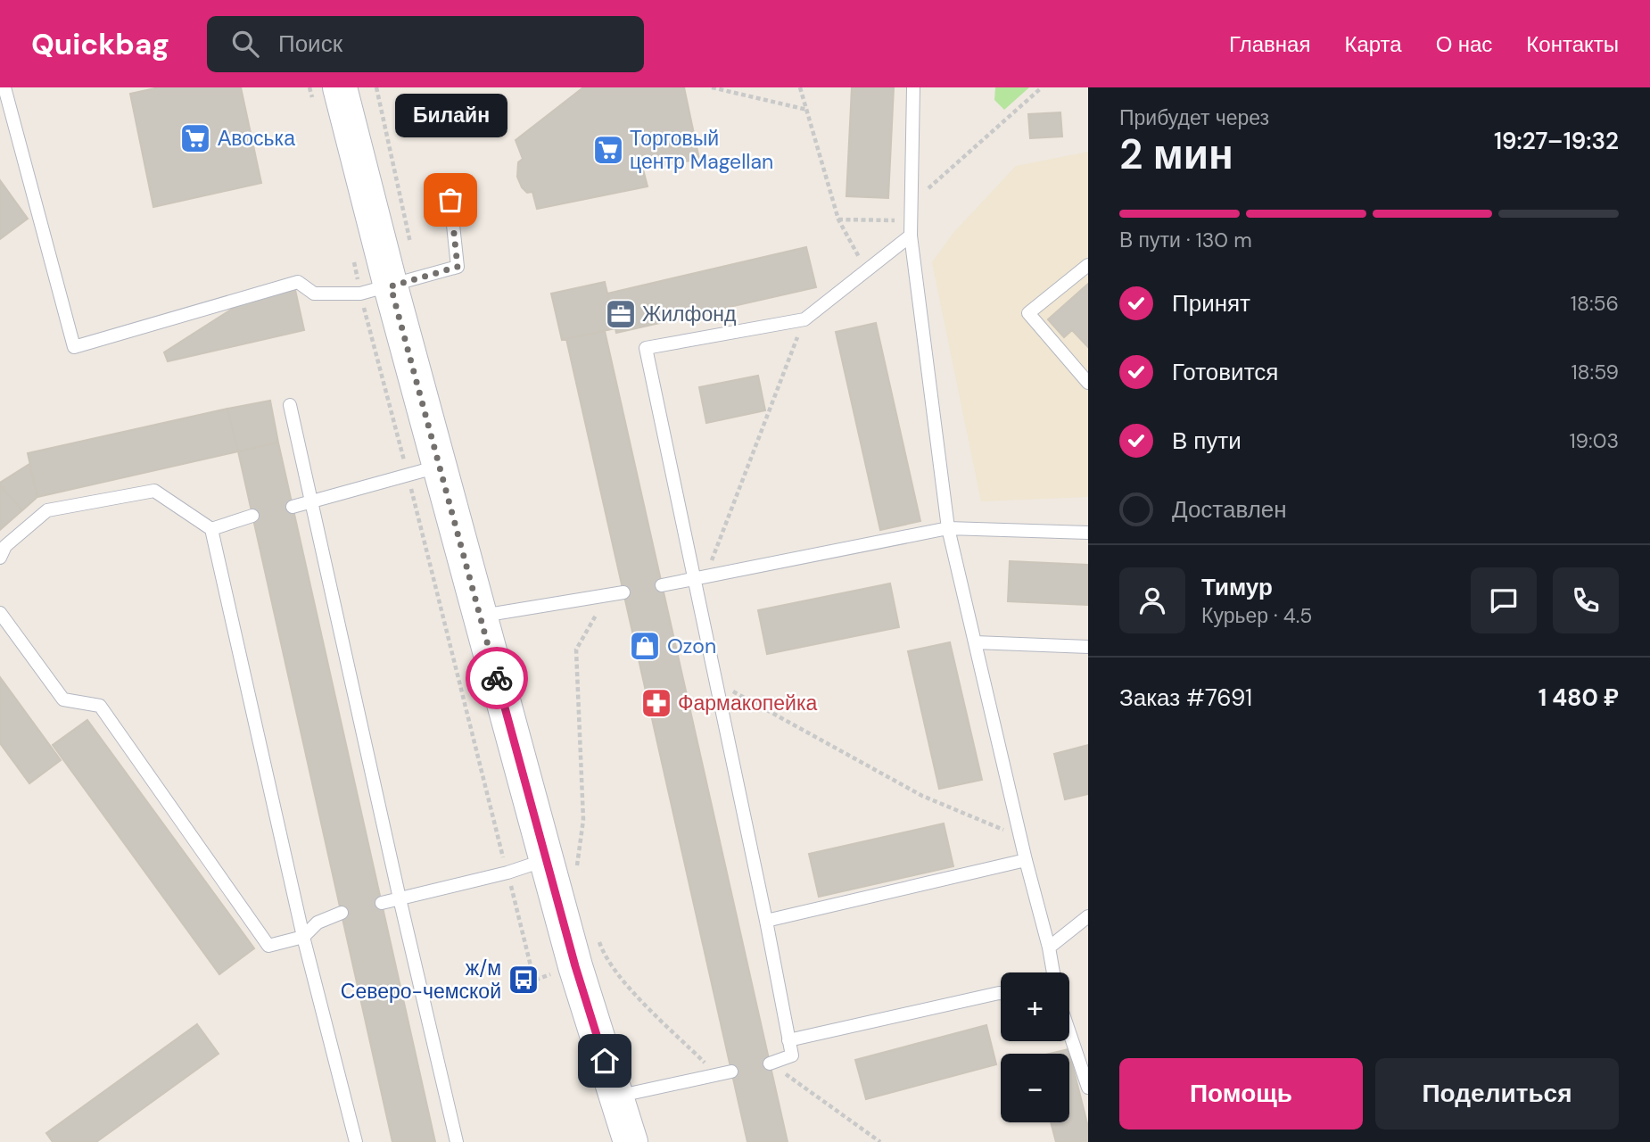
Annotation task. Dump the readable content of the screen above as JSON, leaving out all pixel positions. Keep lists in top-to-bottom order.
{
  "places": {
    "supermarket": ["Авоська", "Торговый центр Magellan"],
    "other": ["Билайн"],
    "office": ["Жилфонд"],
    "shop": ["Ozon"],
    "pharmacy": ["Фармакопейка"],
    "bus stop": ["ж/м Северо-чемской"]
  },
  "page": {
    "header": "Quickbag",
    "search": "Поиск",
    "nav": [
      "Главная",
      "Карта",
      "О нас",
      "Контакты"
    ],
    "heading": ["2 мин", "Прибудет через", "19:27–19:32"],
    "panel": [
      "Тимур",
      "Курьер · 4.5",
      "Заказ #7691",
      "1 480 ₽"
    ],
    "bubble": "Билайн",
    "bar": "В пути · 130 m",
    "list": [
      ["Принят", "18:56"],
      ["Готовится", "18:59"],
      ["В пути", "19:03"],
      "Доставлен"
    ],
    "map_buttons": ["+", "−"],
    "buttons": ["Помощь", "Поделиться"]
  }
}
